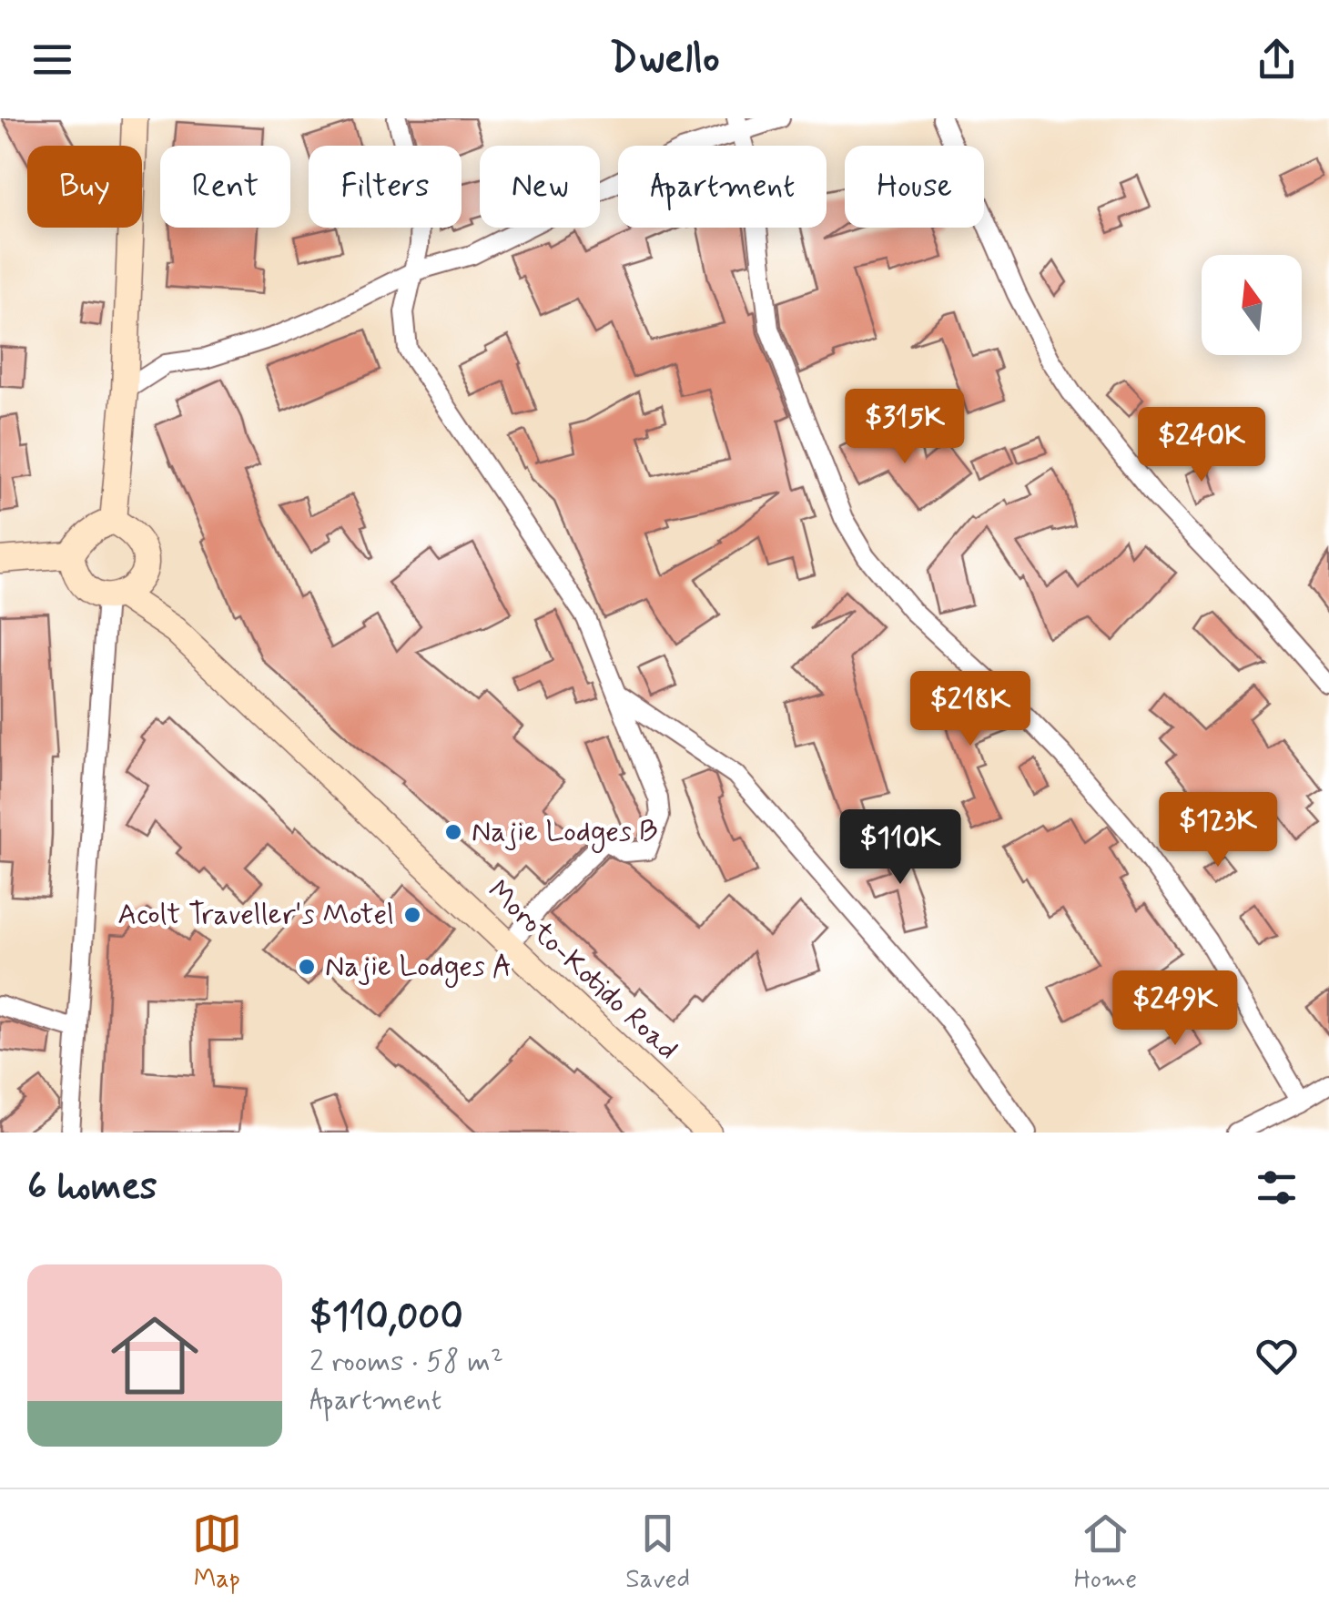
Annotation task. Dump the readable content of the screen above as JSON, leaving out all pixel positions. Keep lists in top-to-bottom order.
{
  "streets": {
    "main road": ["Moroto-Kotido Road"]
  },
  "places": ["Najie Lodges B", "Acolt Traveller's Motel", "Najie Lodges A"],
  "north": "top",
  "page": {
    "header": "Dwello",
    "chip": [
      "Buy",
      "Rent",
      "Filters",
      "New",
      "Apartment",
      "House"
    ],
    "price": [
      "$315K",
      "$240K",
      "$218K",
      "$123K",
      "$110K",
      "$249K"
    ],
    "heading": "6 homes",
    "list": [
      {
        "name": "$110,000",
        "note": "2 rooms · 58 m² · Apartment"
      }
    ],
    "tabs": ["Map", "Saved", "Home"]
  }
}
